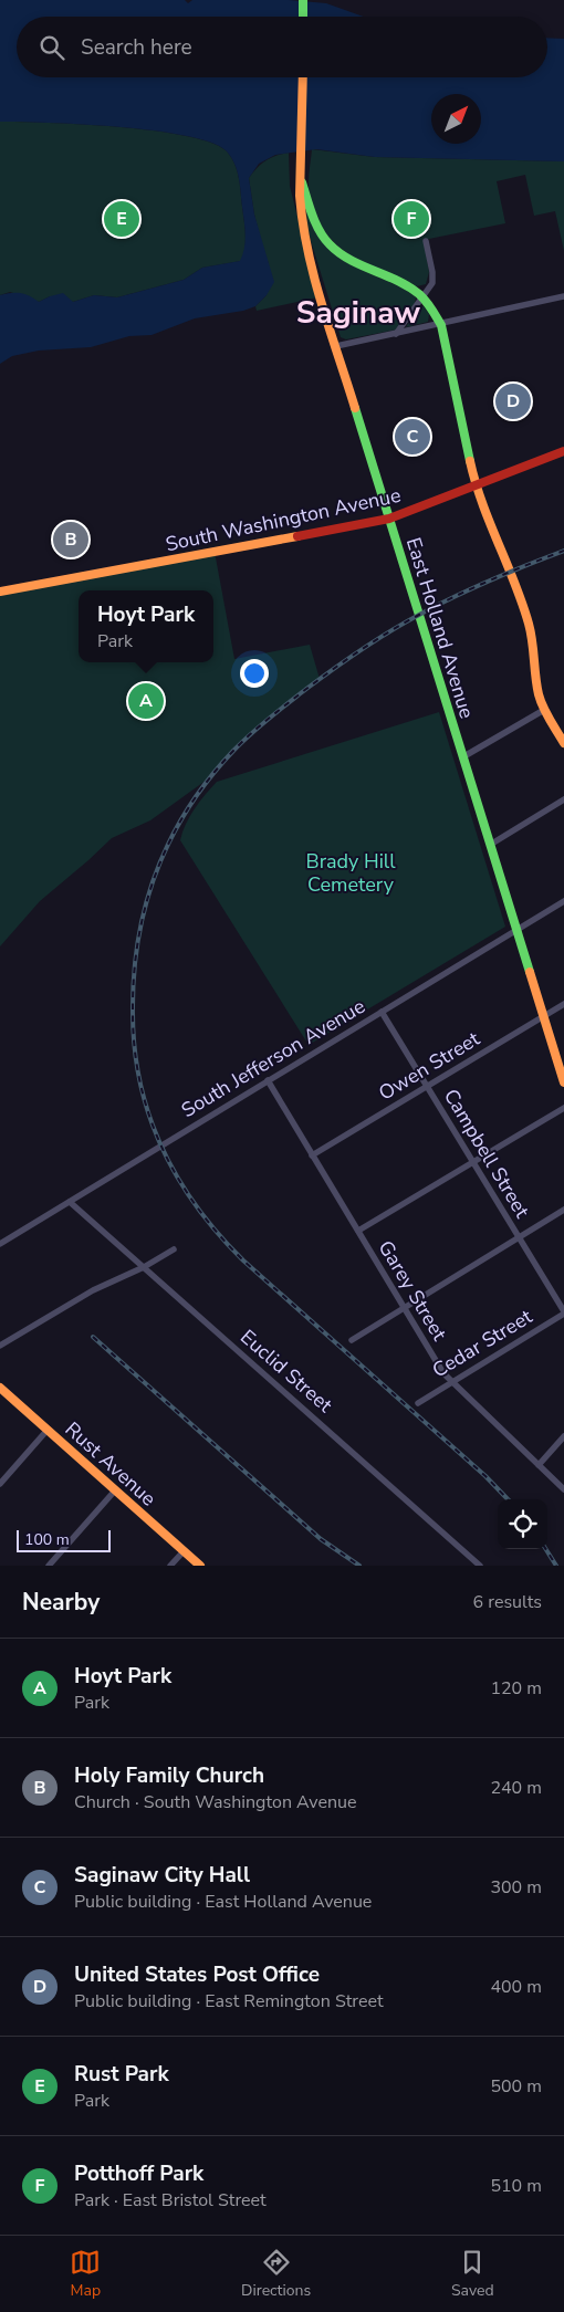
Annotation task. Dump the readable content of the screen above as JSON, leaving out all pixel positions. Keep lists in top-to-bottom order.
{
  "streets": {
    "main road": ["South Washington Avenue", "East Holland Avenue", "Rust Avenue"],
    "street": [
      "South Jefferson Avenue",
      "Owen Street",
      "Campbell Street",
      "Garey Street",
      "Cedar Street",
      "Euclid Street"
    ]
  },
  "crossings": [
    ["South Washington Avenue", "East Holland Avenue"],
    ["East Holland Avenue", "South Jefferson Avenue"],
    ["East Holland Avenue", "Owen Street"],
    ["South Jefferson Avenue", "Campbell Street"],
    ["South Jefferson Avenue", "Garey Street"],
    ["South Jefferson Avenue", "Euclid Street"],
    ["Owen Street", "Campbell Street"],
    ["Owen Street", "Garey Street"],
    ["Campbell Street", "Cedar Street"],
    ["Garey Street", "Cedar Street"]
  ],
  "districts": ["Saginaw"],
  "parks": ["Brady Hill Cemetery"],
  "scale_bar": "100 m",
  "north": "top right",
  "page": {
    "search": "Search here",
    "pins": [
      "E",
      "F",
      "D",
      "C",
      "B",
      "A"
    ],
    "popup": ["Hoyt Park", "Park"],
    "scale": "100 m",
    "heading": ["Nearby", "6 results"],
    "list": [
      {
        "mark": "A",
        "name": "Hoyt Park",
        "note": "Park",
        "value": "120 m"
      },
      {
        "mark": "B",
        "name": "Holy Family Church",
        "note": "Church · South Washington Avenue",
        "value": "240 m"
      },
      {
        "mark": "C",
        "name": "Saginaw City Hall",
        "note": "Public building · East Holland Avenue",
        "value": "300 m"
      },
      {
        "mark": "D",
        "name": "United States Post Office",
        "note": "Public building · East Remington Street",
        "value": "400 m"
      },
      {
        "mark": "E",
        "name": "Rust Park",
        "note": "Park",
        "value": "500 m"
      },
      {
        "mark": "F",
        "name": "Potthoff Park",
        "note": "Park · East Bristol Street",
        "value": "510 m"
      }
    ],
    "nav": ["Map", "Directions", "Saved"]
  }
}
